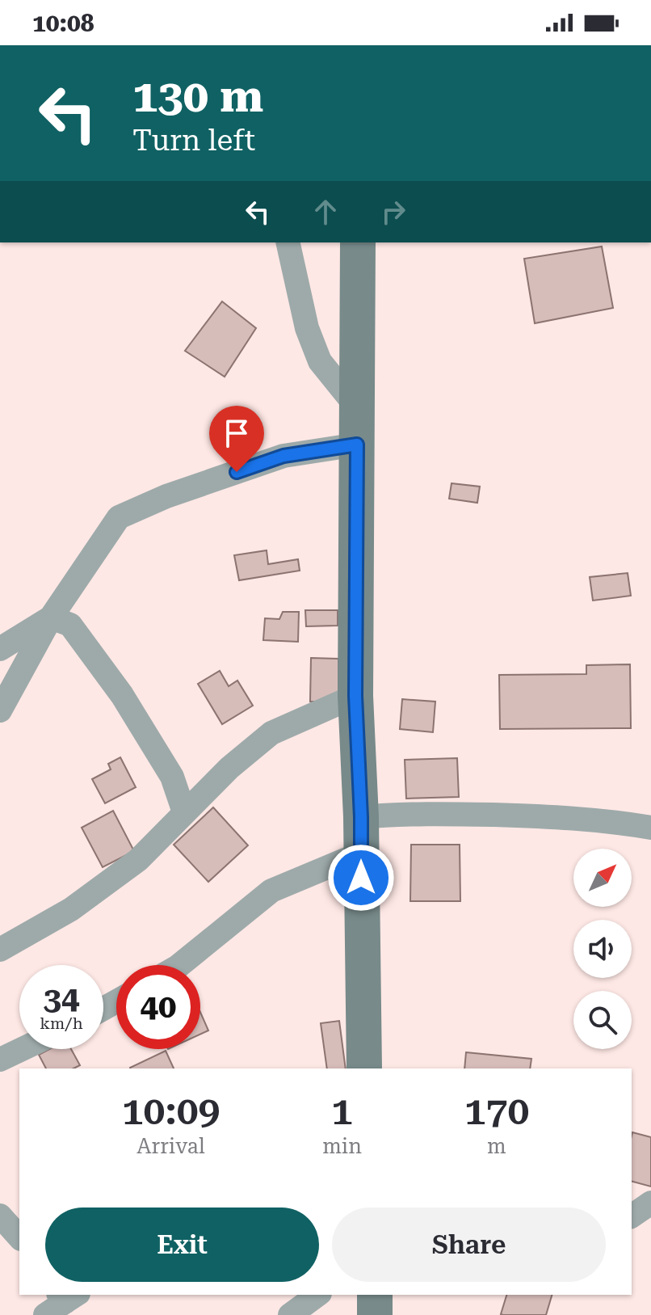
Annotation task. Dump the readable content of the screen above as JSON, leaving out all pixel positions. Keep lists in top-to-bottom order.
{
  "north": "top right",
  "page": {
    "status": "10:08",
    "turn": ["130 m", "Turn left"],
    "speed": "34 km/h",
    "limit": "40",
    "eta": [
      "10:09",
      "Arrival",
      "1",
      "min",
      "170",
      "m"
    ],
    "buttons": ["Exit", "Share"]
  }
}
